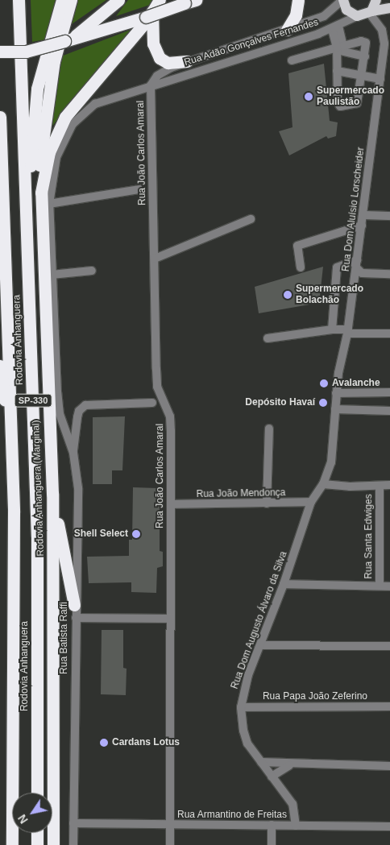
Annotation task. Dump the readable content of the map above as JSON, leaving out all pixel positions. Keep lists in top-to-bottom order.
{
  "streets": {
    "highway": ["Rodovia Anhanguera", "SP-330", "Rodovia Anhanguera (Marginal)"],
    "street": [
      "Rua Adão Gonçalves Fernandes",
      "Rua João Carlos Amaral",
      "Rua Dom Aluísio Lorscheider",
      "Rua João Mendonça",
      "Rua Santa Edwiges",
      "Rua Dom Augusto Álvaro da Silva",
      "Rua Batista Raffi",
      "Rua Papa João Zeferino",
      "Rua Armantino de Freitas"
    ]
  },
  "crossings": [
    ["Rua Adão Gonçalves Fernandes", "Rua João Carlos Amaral"],
    ["Rua Adão Gonçalves Fernandes", "Rua Batista Raffi"],
    ["Rua João Carlos Amaral", "Rua João Mendonça"],
    ["Rua João Carlos Amaral", "Rua Armantino de Freitas"],
    ["Rua Dom Aluísio Lorscheider", "Rua Dom Augusto Álvaro da Silva"],
    ["Rua João Mendonça", "Rua Dom Augusto Álvaro da Silva"],
    ["Rua Dom Augusto Álvaro da Silva", "Rua Papa João Zeferino"],
    ["Rua Dom Augusto Álvaro da Silva", "Rua Armantino de Freitas"],
    ["Rua Batista Raffi", "Rua Armantino de Freitas"]
  ],
  "places": [
    "Supermercado Paulistão",
    "Supermercado Bolachão",
    "Avalanche",
    "Depósito Havaí",
    "Shell Select",
    "Cardans Lotus"
  ],
  "north": "bottom left"
}
